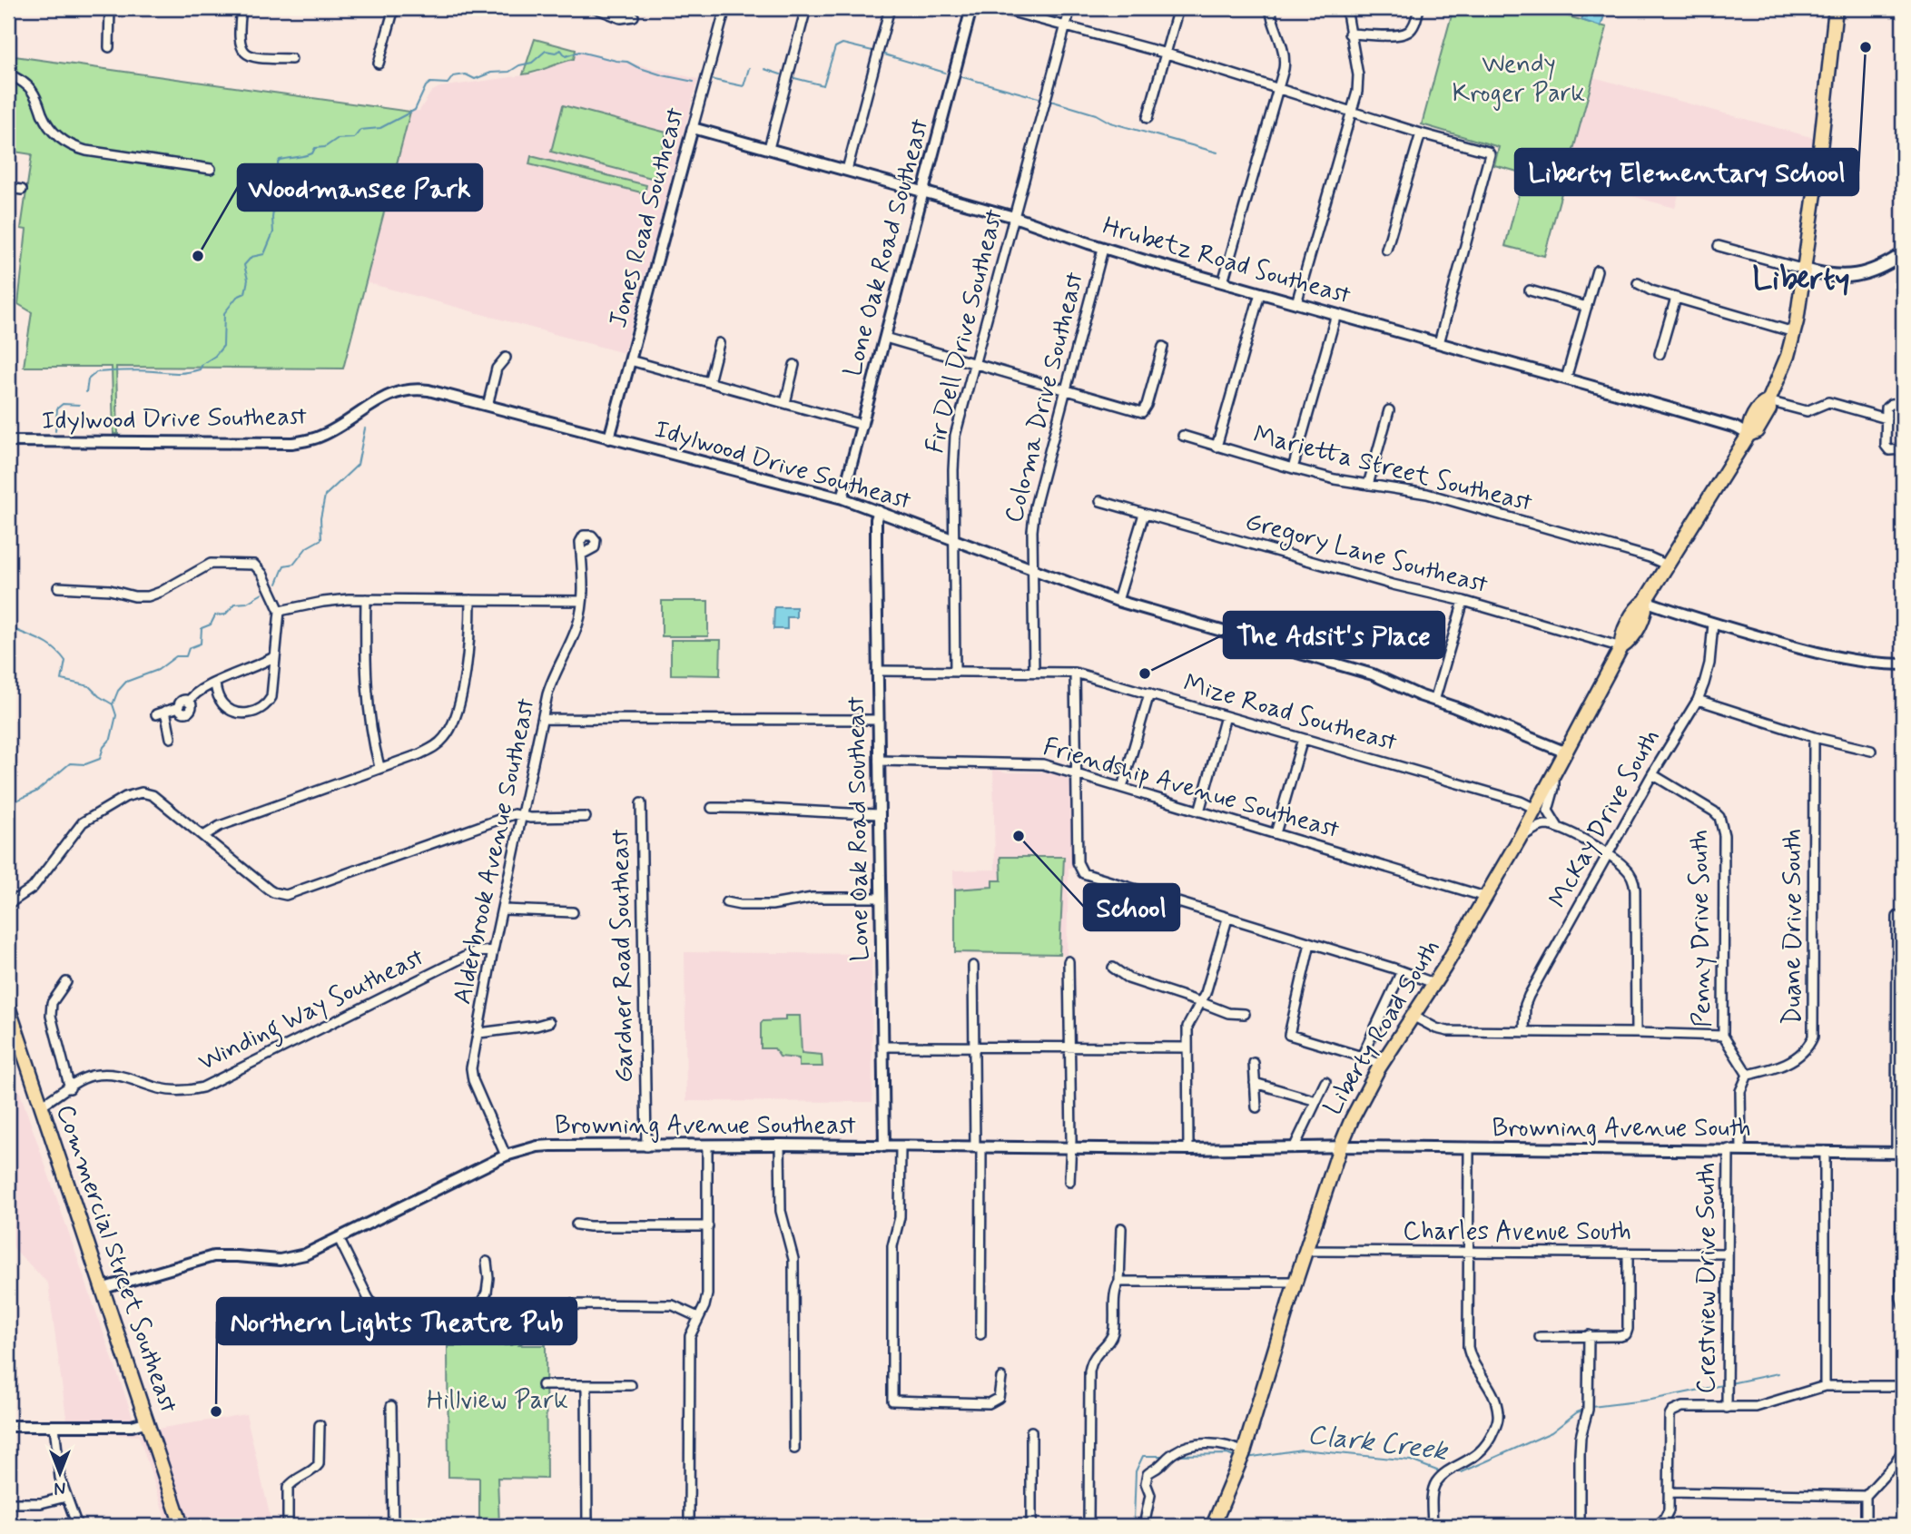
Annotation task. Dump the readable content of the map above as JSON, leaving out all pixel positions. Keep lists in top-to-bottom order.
{
  "streets": {
    "main road": ["Liberty Road South", "Commercial Street Southeast"],
    "street": [
      "Jones Road Southeast",
      "Lone Oak Road Southeast",
      "Hrubetz Road Southeast",
      "Fir Dell Drive Southeast",
      "Coloma Drive Southeast",
      "Idylwood Drive Southeast",
      "Marietta Street Southeast",
      "Gregory Lane Southeast",
      "Mize Road Southeast",
      "Friendship Avenue Southeast",
      "McKay Drive South",
      "Alderbrook Avenue Southeast",
      "Duane Drive South",
      "Penny Drive South",
      "Gardner Road Southeast",
      "Winding Way Southeast",
      "Browning Avenue Southeast",
      "Browning Avenue South",
      "Charles Avenue South",
      "Crestview Drive South"
    ]
  },
  "crossings": [
    ["Jones Road Southeast", "Hrubetz Road Southeast"],
    ["Jones Road Southeast", "Idylwood Drive Southeast"],
    ["Lone Oak Road Southeast", "Hrubetz Road Southeast"],
    ["Lone Oak Road Southeast", "Idylwood Drive Southeast"],
    ["Lone Oak Road Southeast", "Mize Road Southeast"],
    ["Lone Oak Road Southeast", "Friendship Avenue Southeast"],
    ["Lone Oak Road Southeast", "Browning Avenue Southeast"],
    ["Hrubetz Road Southeast", "Fir Dell Drive Southeast"],
    ["Hrubetz Road Southeast", "Coloma Drive Southeast"],
    ["Hrubetz Road Southeast", "Liberty Road South"],
    ["Fir Dell Drive Southeast", "Idylwood Drive Southeast"],
    ["Fir Dell Drive Southeast", "Mize Road Southeast"],
    ["Coloma Drive Southeast", "Idylwood Drive Southeast"],
    ["Coloma Drive Southeast", "Mize Road Southeast"],
    ["Idylwood Drive Southeast", "Liberty Road South"],
    ["Marietta Street Southeast", "Liberty Road South"],
    ["Gregory Lane Southeast", "Liberty Road South"],
    ["Mize Road Southeast", "Liberty Road South"],
    ["Friendship Avenue Southeast", "Liberty Road South"],
    ["McKay Drive South", "Penny Drive South"],
    ["Alderbrook Avenue Southeast", "Winding Way Southeast"],
    ["Alderbrook Avenue Southeast", "Browning Avenue Southeast"],
    ["Duane Drive South", "Penny Drive South"],
    ["Gardner Road Southeast", "Browning Avenue Southeast"],
    ["Winding Way Southeast", "Commercial Street Southeast"],
    ["Liberty Road South", "Browning Avenue Southeast"],
    ["Liberty Road South", "Browning Avenue South"],
    ["Liberty Road South", "Charles Avenue South"],
    ["Browning Avenue Southeast", "Browning Avenue South"],
    ["Browning Avenue Southeast", "Commercial Street Southeast"],
    ["Browning Avenue South", "Crestview Drive South"],
    ["Charles Avenue South", "Crestview Drive South"]
  ],
  "districts": ["Liberty"],
  "water": ["Clark Creek"],
  "parks": ["Wendy Kroger Park", "Hillview Park"],
  "places": [
    "Liberty Elementary School",
    "Woodmansee Park",
    "The Adsit's Place",
    "School",
    "Northern Lights Theatre Pub"
  ],
  "north": "bottom"
}
